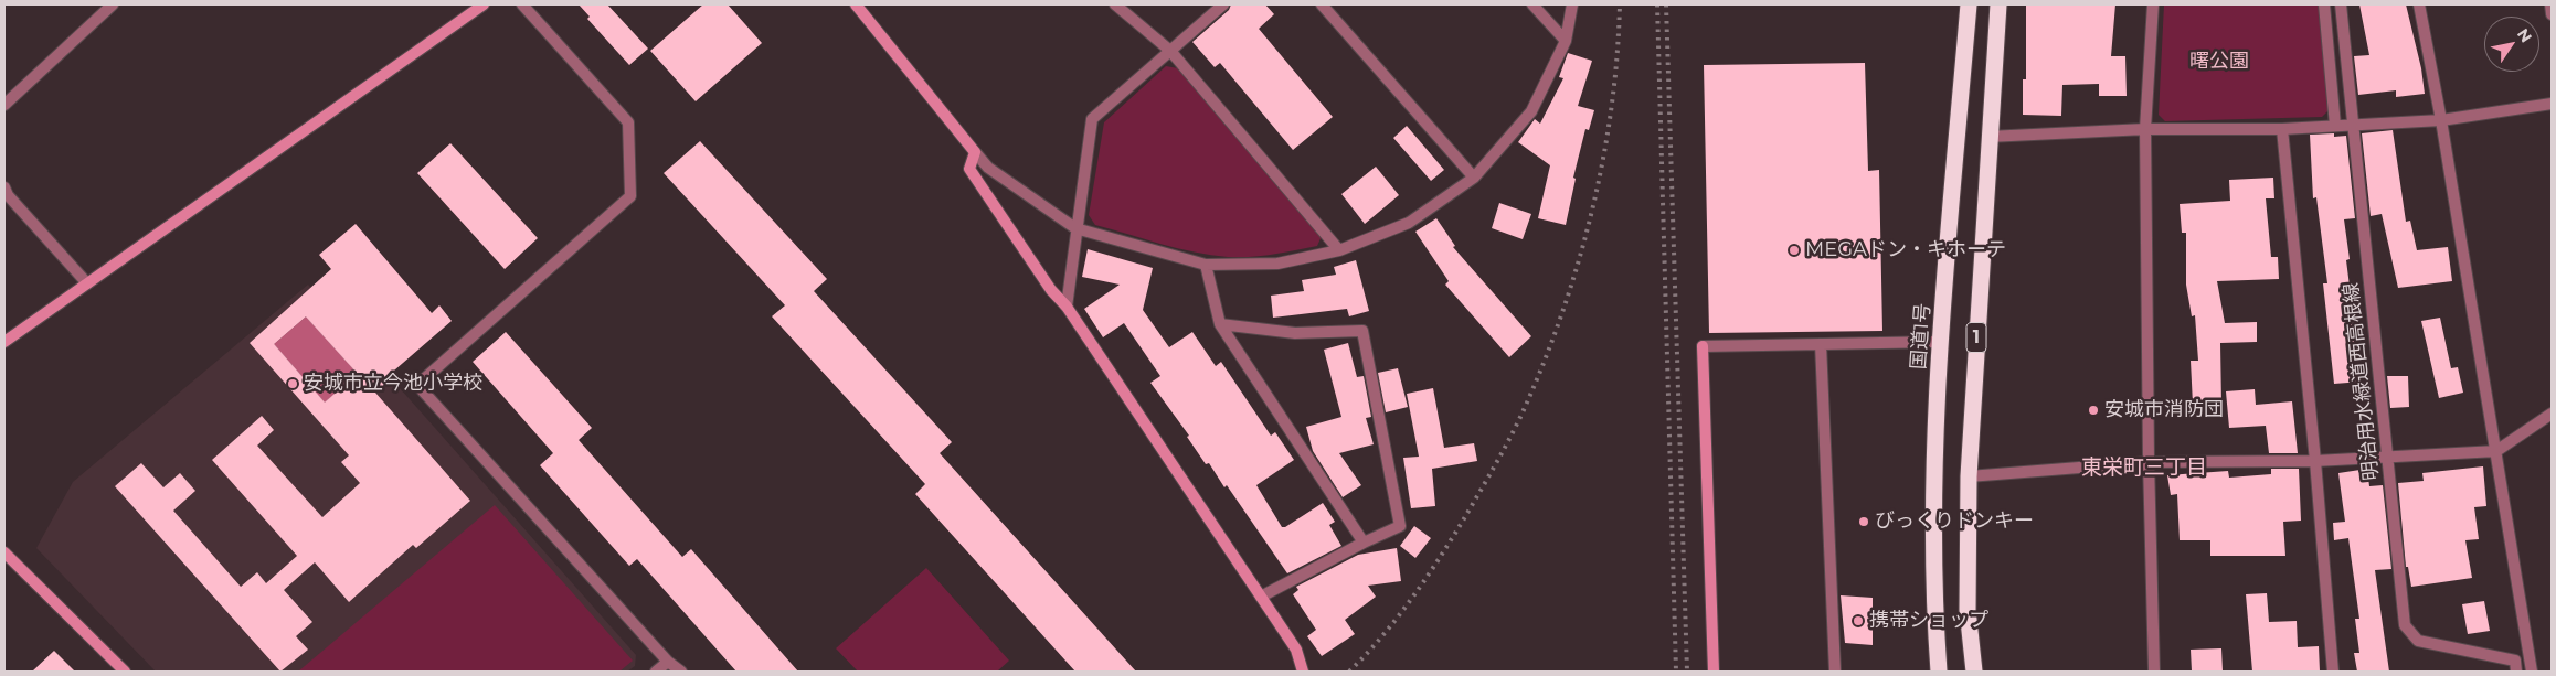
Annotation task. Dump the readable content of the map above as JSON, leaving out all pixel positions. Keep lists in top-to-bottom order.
{
  "streets": {
    "highway": ["国道1号", "1"],
    "street": ["明治用水緑道西高根線"]
  },
  "districts": ["東栄町三丁目"],
  "parks": ["曙公園"],
  "places": [
    "MEGAドン・キホーテ",
    "安城市立今池小学校",
    "安城市消防団",
    "びっくりドンキー",
    "携帯ショップ"
  ],
  "north": "top right"
}
